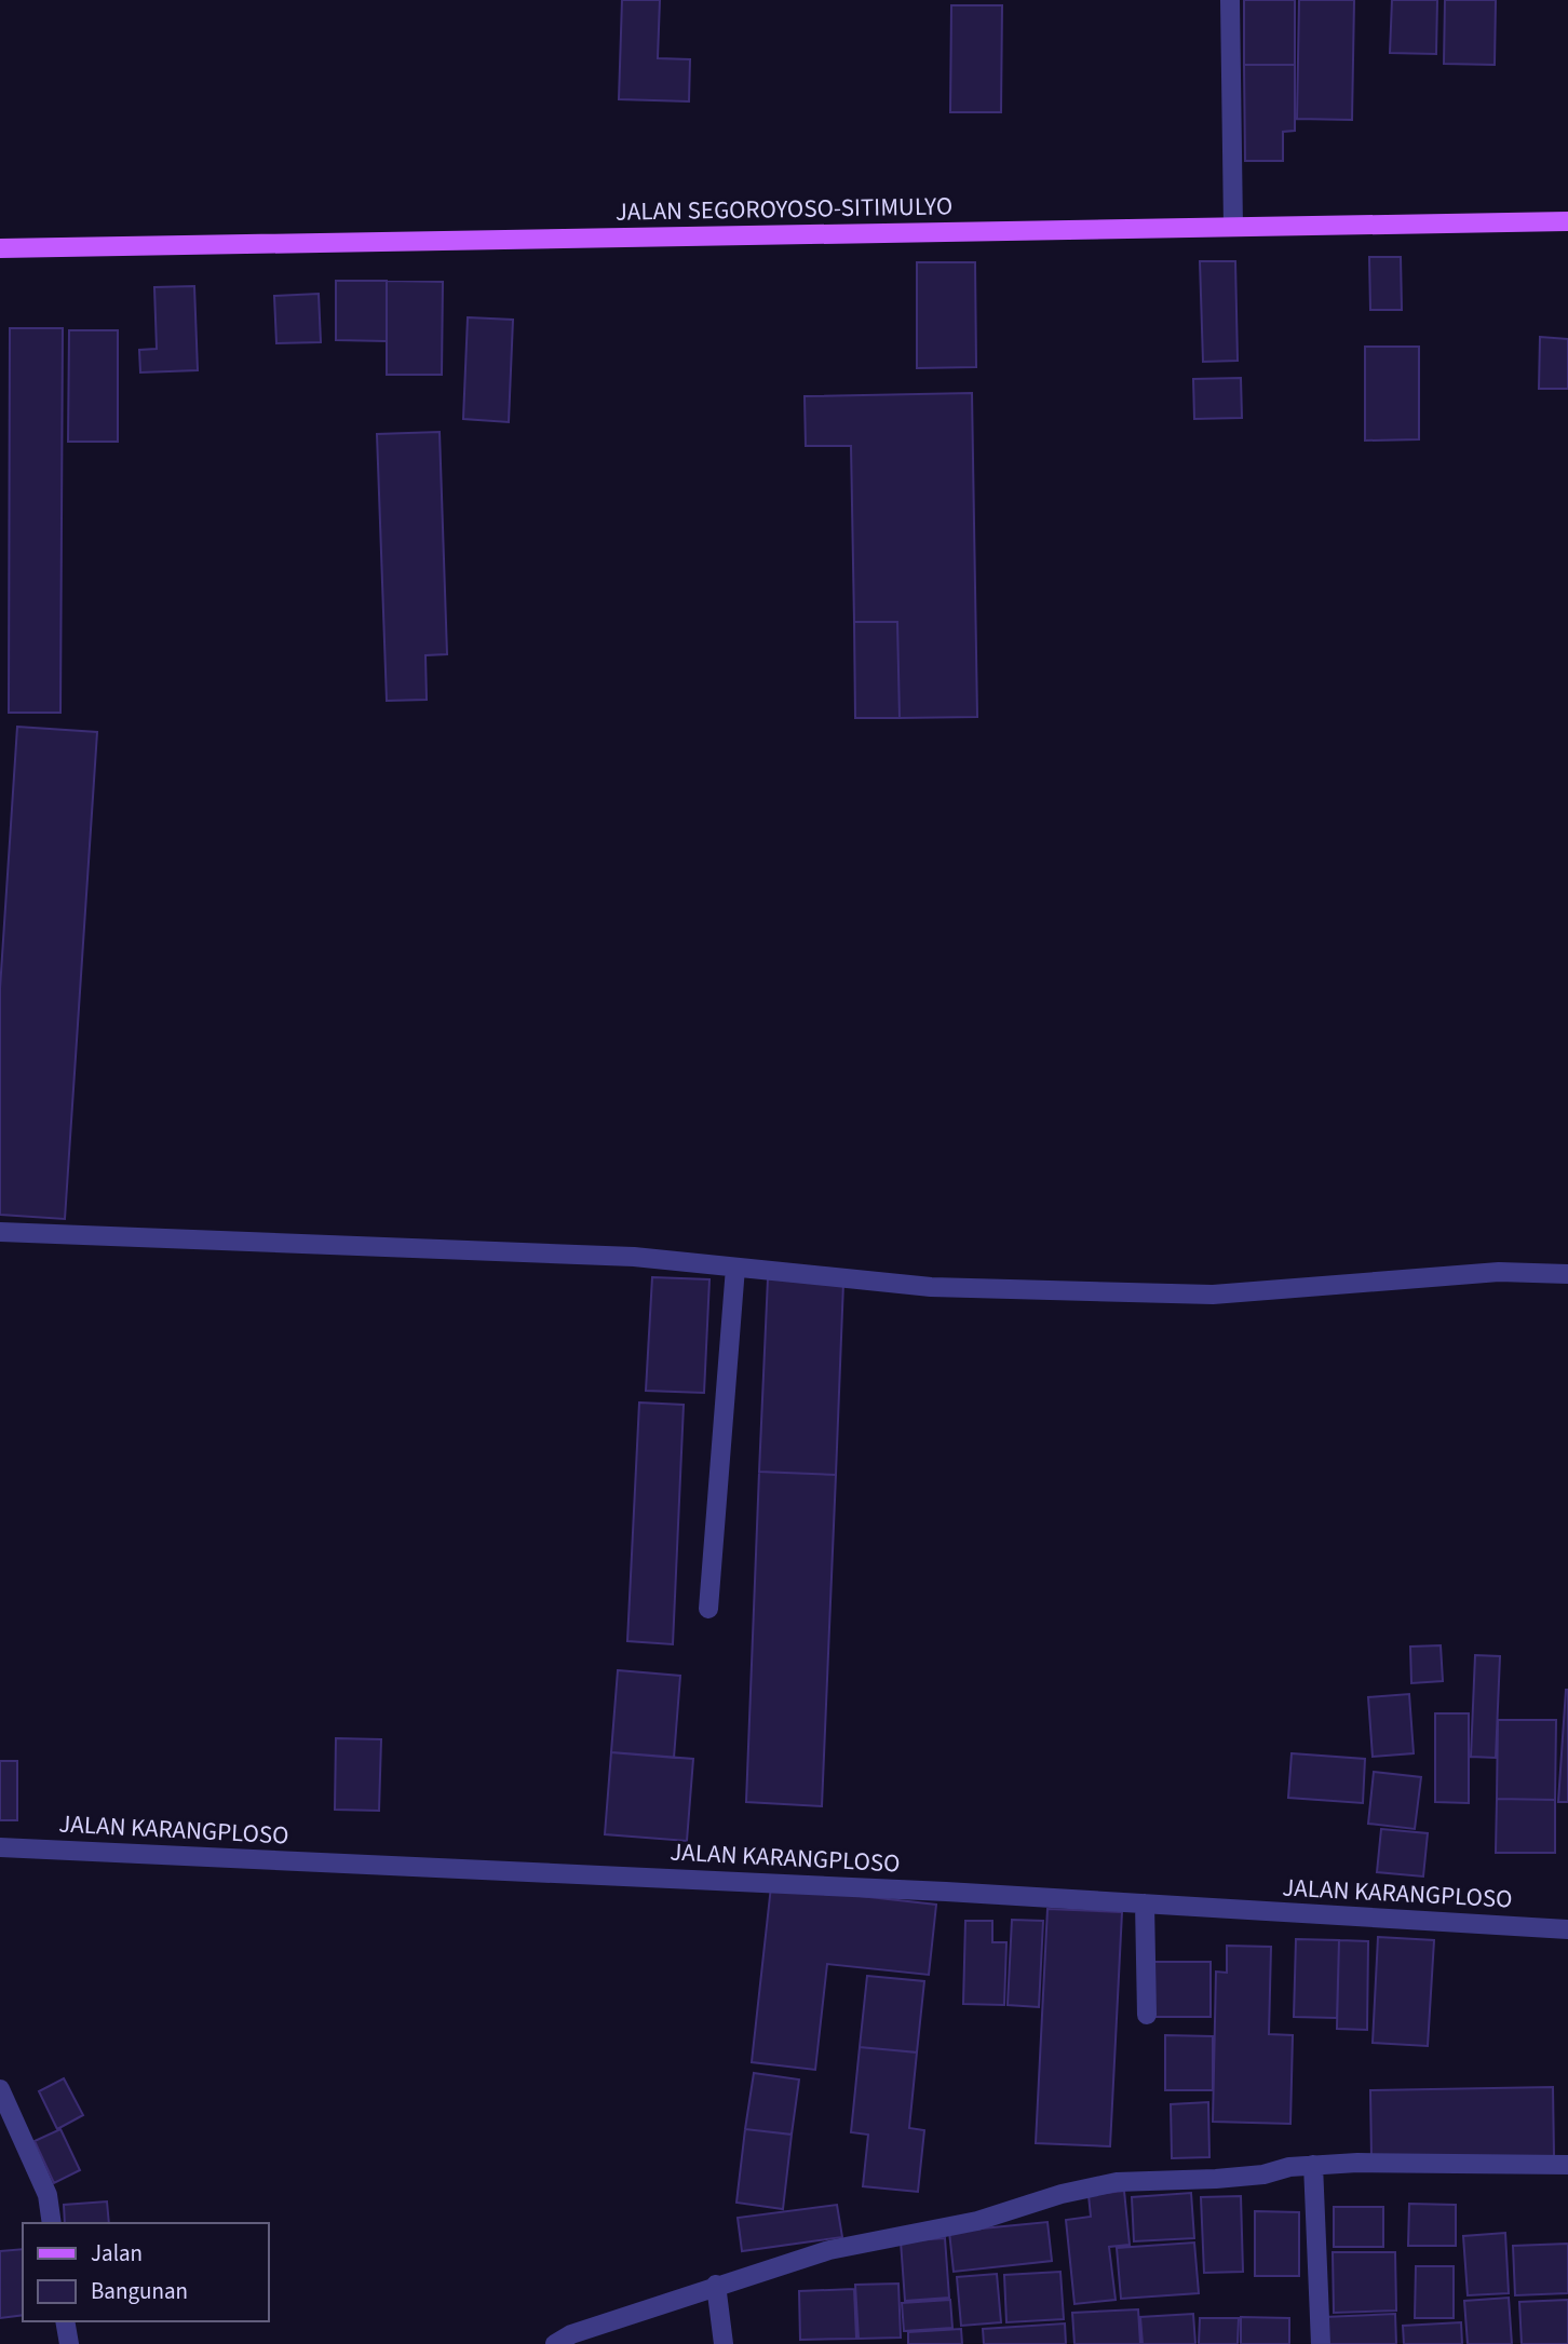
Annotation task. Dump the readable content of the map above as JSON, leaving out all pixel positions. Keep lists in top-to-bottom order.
{
  "streets": {
    "main road": ["JALAN SEGOROYOSO-SITIMULYO"],
    "street": ["JALAN KARANGPLOSO"]
  },
  "legend": ["Jalan", "Bangunan"]
}
